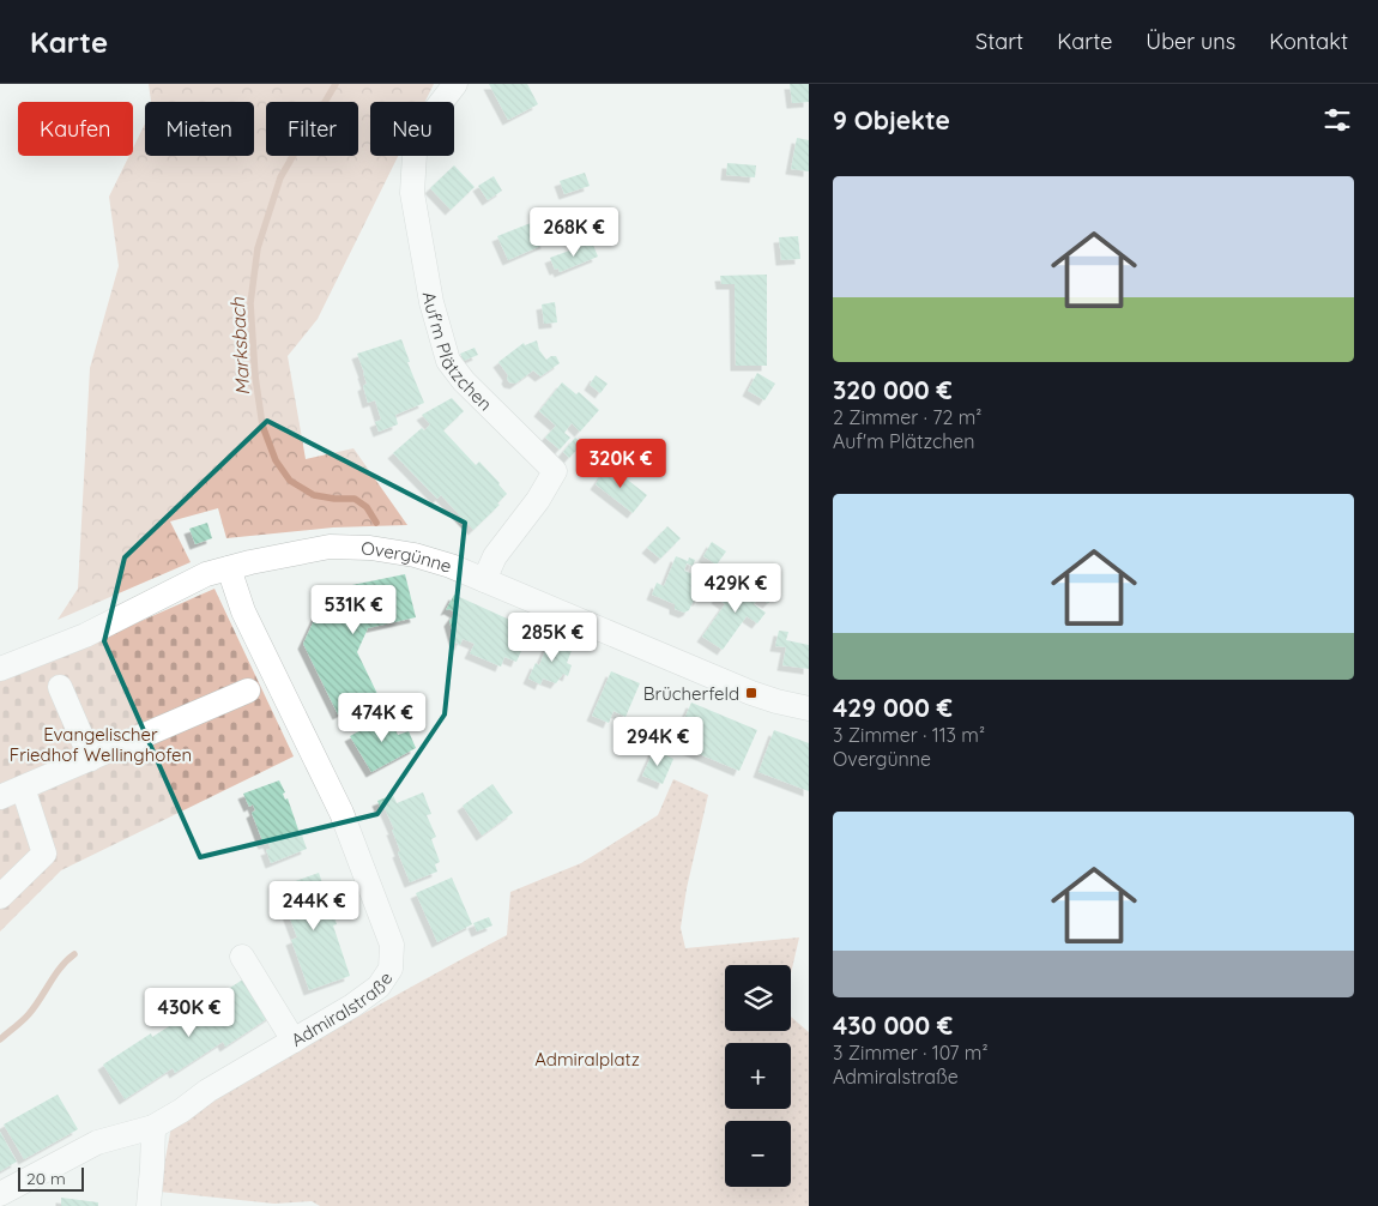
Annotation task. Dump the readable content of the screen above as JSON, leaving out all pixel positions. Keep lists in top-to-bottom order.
{
  "streets": {
    "street": ["Auf'm Plätzchen", "Overgünne", "Admiralstraße"]
  },
  "crossings": [
    ["Auf'm Plätzchen", "Overgünne"],
    ["Overgünne", "Admiralstraße"]
  ],
  "water": ["Marksbach"],
  "parks": ["Evangelischer Friedhof Wellinghofen", "Admiralplatz"],
  "places": {
    "transit": ["Brücherfeld"]
  },
  "scale_bar": "20 m",
  "page": {
    "header": "Karte",
    "nav": [
      "Start",
      "Karte",
      "Über uns",
      "Kontakt"
    ],
    "heading": "9 Objekte",
    "chip": [
      "Kaufen",
      "Mieten",
      "Filter",
      "Neu"
    ],
    "list": [
      {
        "name": "320 000 €",
        "note": "2 Zimmer · 72 m² · Auf'm Plätzchen"
      },
      {
        "name": "429 000 €",
        "note": "3 Zimmer · 113 m² · Overgünne"
      },
      {
        "name": "430 000 €",
        "note": "3 Zimmer · 107 m² · Admiralstraße"
      }
    ],
    "price": [
      "268K €",
      "320K €",
      "429K €",
      "531K €",
      "285K €",
      "474K €",
      "294K €",
      "244K €",
      "430K €"
    ],
    "map_buttons": ["+", "−"],
    "scale": "20 m"
  }
}
